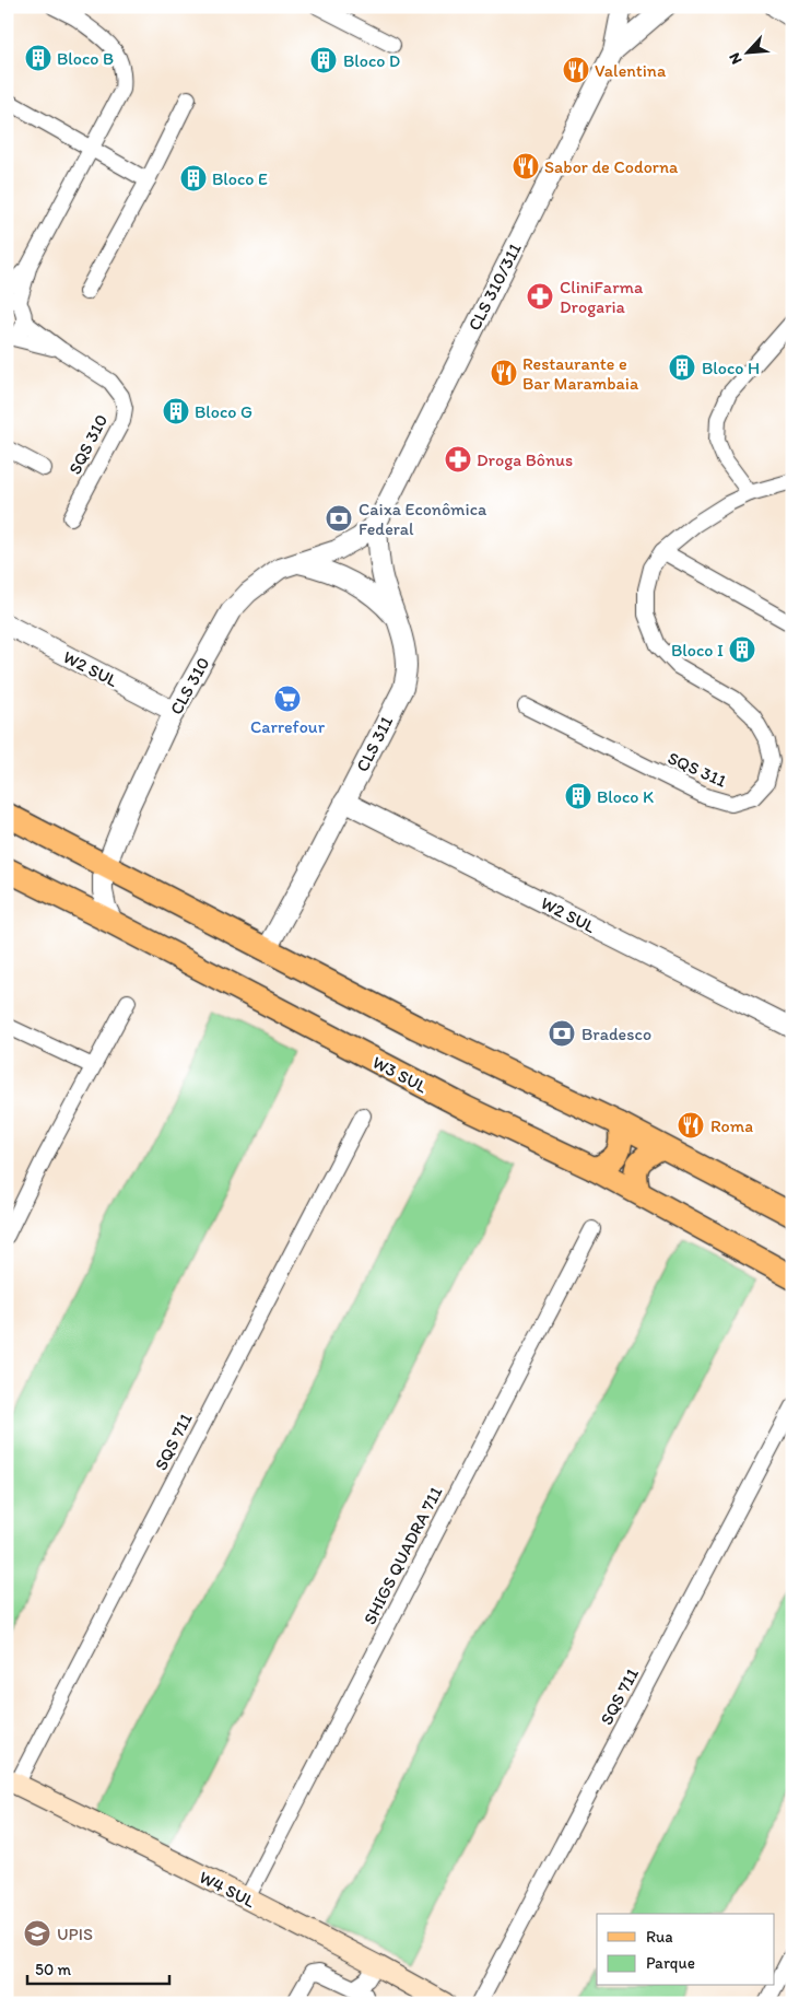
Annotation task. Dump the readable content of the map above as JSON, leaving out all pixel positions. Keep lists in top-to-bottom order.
{
  "streets": {
    "main road": ["W3 SUL", "W4 SUL"],
    "street": [
      "CLS 310/311",
      "SQS 310",
      "W2 SUL",
      "CLS 310",
      "CLS 311",
      "SQS 311",
      "SQS 711",
      "SHIGS QUADRA 711"
    ]
  },
  "crossings": [
    ["CLS 310/311", "CLS 310"],
    ["CLS 310/311", "CLS 311"],
    ["W2 SUL", "CLS 310"],
    ["W2 SUL", "CLS 311"],
    ["CLS 310", "CLS 311"],
    ["CLS 310", "W3 SUL"],
    ["SQS 711", "W4 SUL"],
    ["SHIGS QUADRA 711", "W4 SUL"]
  ],
  "places": {
    "building": [
      "Bloco B",
      "Bloco D",
      "Bloco E",
      "Bloco H",
      "Bloco G",
      "Bloco I",
      "Bloco K"
    ],
    "restaurant": [
      "Valentina",
      "Sabor de Codorna",
      "Restaurante e Bar Marambaia",
      "Roma"
    ],
    "pharmacy": ["CliniFarma Drogaria", "Droga Bônus"],
    "bank": ["Caixa Econômica Federal", "Bradesco"],
    "supermarket": ["Carrefour"],
    "school or university": ["UPIS"]
  },
  "legend": ["Rua", "Parque"],
  "scale_bar": "50 m",
  "north": "bottom left"
}
